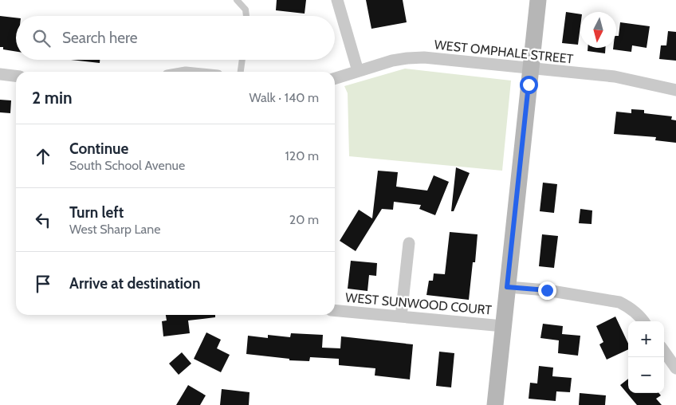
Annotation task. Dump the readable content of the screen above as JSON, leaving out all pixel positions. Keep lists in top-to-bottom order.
{
  "streets": {
    "street": ["WEST OMPHALE STREET", "WEST SUNWOOD COURT"]
  },
  "north": "bottom",
  "page": {
    "search": "Search here",
    "heading": ["2 min", "Walk · 140 m"],
    "list": [
      ["Continue", "South School Avenue", "120 m"],
      ["Turn left", "West Sharp Lane", "20 m"],
      "Arrive at destination"
    ],
    "map_buttons": ["+", "−"]
  }
}
